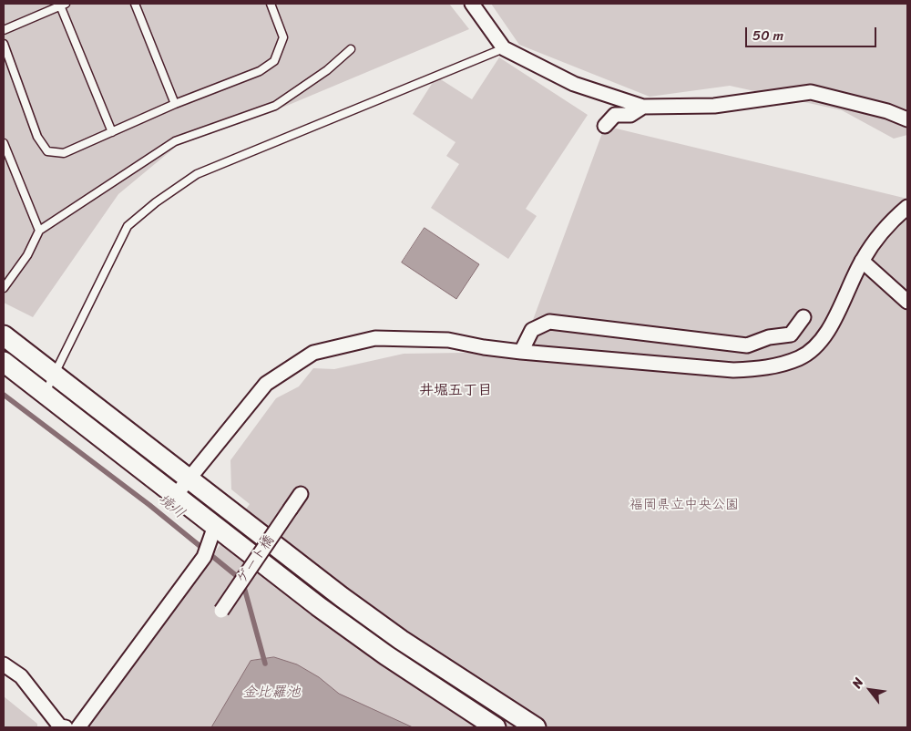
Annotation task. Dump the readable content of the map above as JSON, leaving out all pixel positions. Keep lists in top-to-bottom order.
{
  "streets": {
    "street": ["ゲート橋"]
  },
  "districts": ["井堀五丁目"],
  "water": ["境川", "金比羅池"],
  "parks": ["福岡県立中央公園"],
  "scale_bar": "50 m",
  "north": "top left"
}
